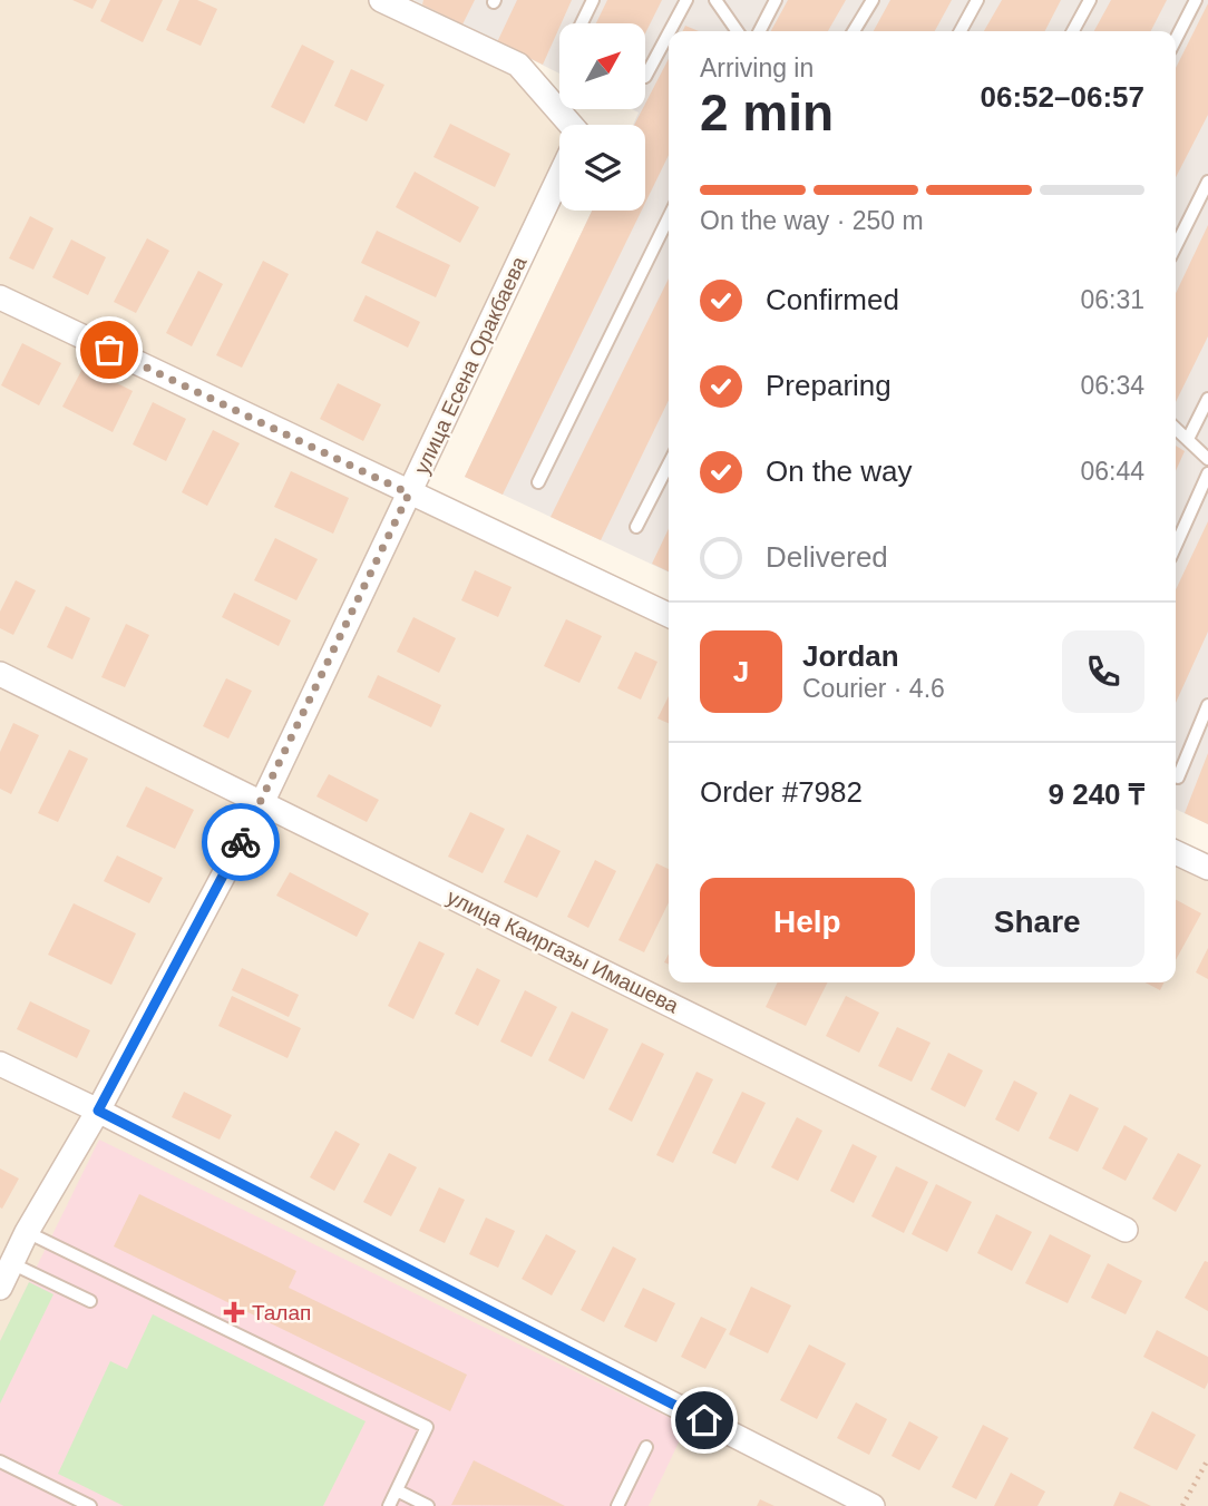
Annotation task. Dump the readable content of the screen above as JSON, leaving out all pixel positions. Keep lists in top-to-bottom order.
{
  "streets": {
    "street": ["улица Есена Оракбаева", "улица Каиргазы Имашева"]
  },
  "crossings": [
    ["улица Есена Оракбаева", "улица Каиргазы Имашева"]
  ],
  "places": {
    "health": ["Талап"]
  },
  "north": "top right",
  "page": {
    "heading": ["2 min", "Arriving in", "06:52–06:57"],
    "panel": [
      "Jordan",
      "Courier · 4.6",
      "Order #7982",
      "9 240 ₸"
    ],
    "bar": "On the way · 250 m",
    "list": [
      ["Confirmed", "06:31"],
      ["Preparing", "06:34"],
      ["On the way", "06:44"],
      "Delivered"
    ],
    "round": "J",
    "buttons": ["Help", "Share"]
  }
}
